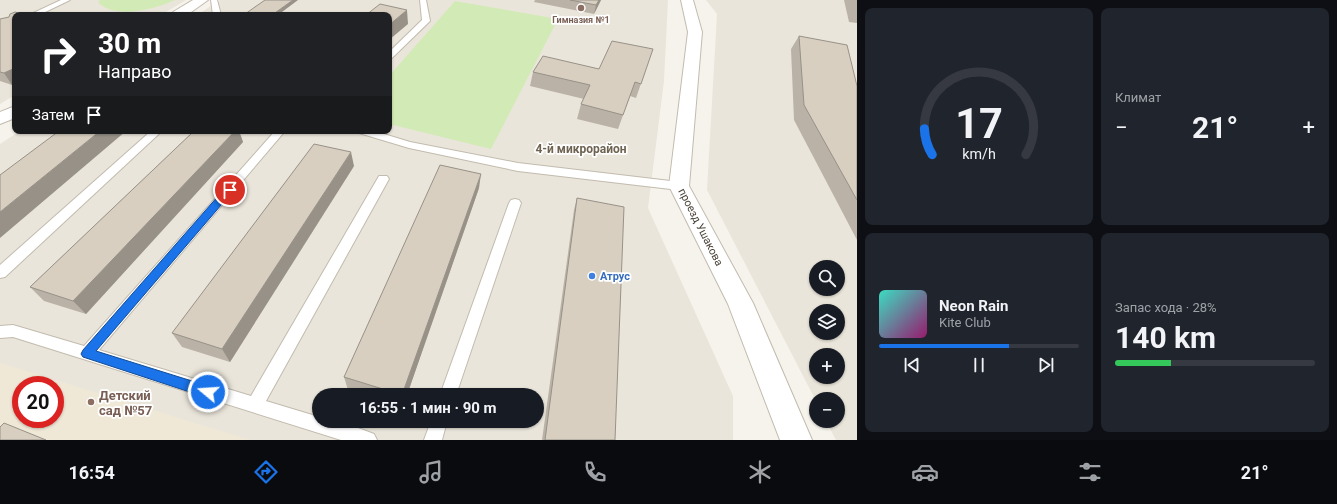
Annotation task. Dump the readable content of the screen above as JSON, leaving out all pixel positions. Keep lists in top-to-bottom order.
{
  "streets": {
    "street": ["проезд Ушакова"]
  },
  "districts": ["4-й микрорайон"],
  "places": ["Гимназия №1", "Атрус", "Детский сад №57"],
  "page": {
    "tile": [
      "Климат",
      ["Запас хода · 28%", "140 km"]
    ],
    "turn": ["30 m", "Направо"],
    "then": "Затем",
    "heat": ["−", "21°", "+"],
    "map_buttons": ["+", "−"],
    "song": ["Neon Rain", "Kite Club"],
    "limit": "20",
    "trip": "16:55 · 1 мин · 90 m",
    "tabs": ["16:54", "21°"],
    "gauge": ["17", "km/h"]
  }
}
